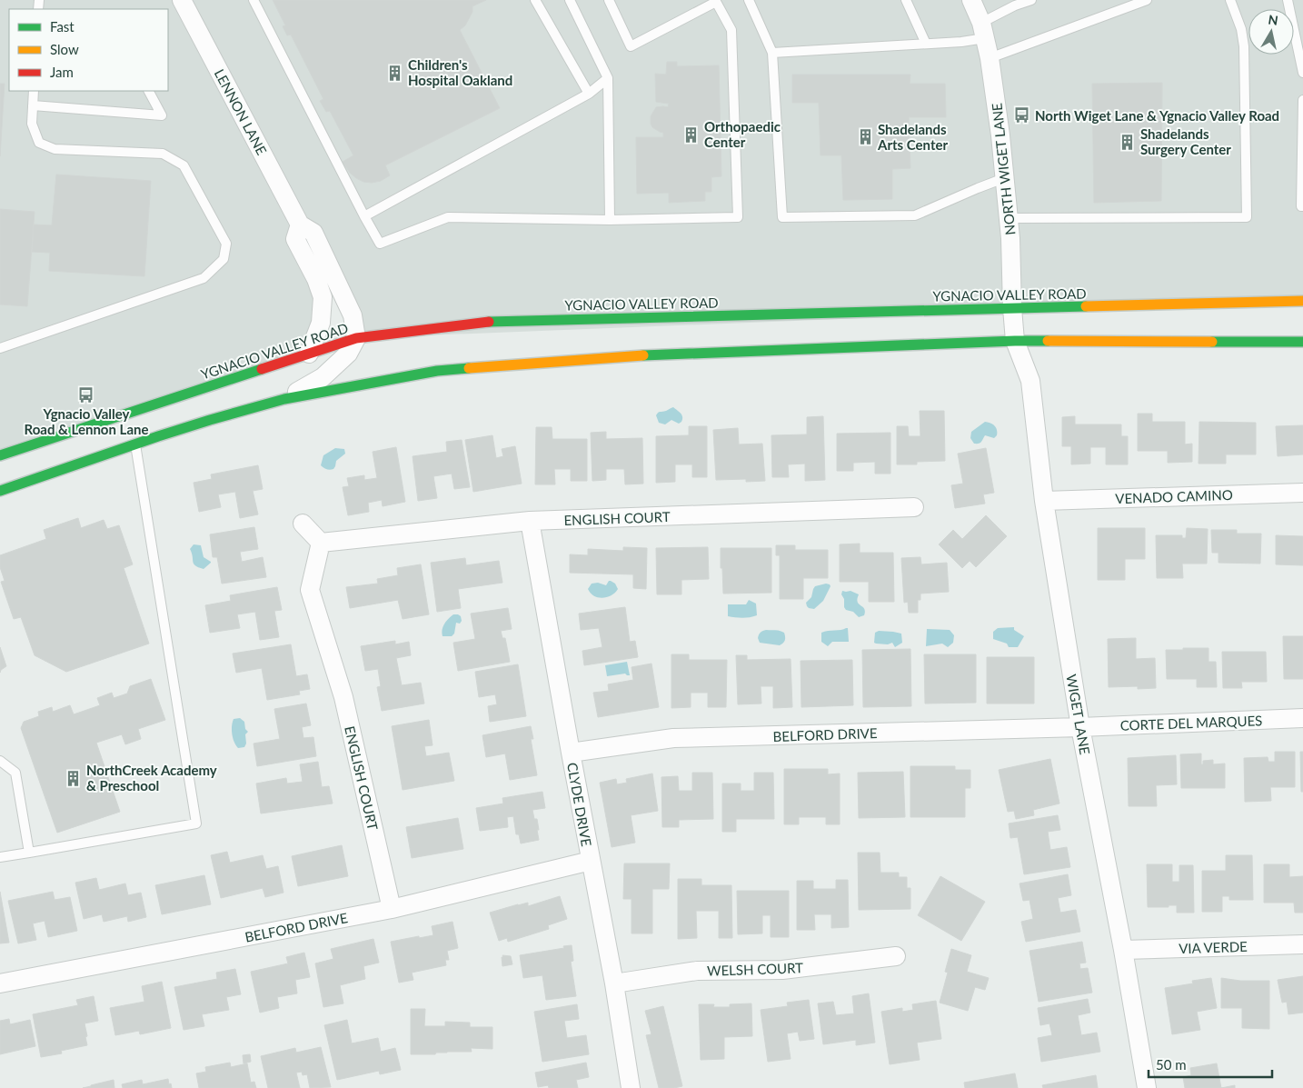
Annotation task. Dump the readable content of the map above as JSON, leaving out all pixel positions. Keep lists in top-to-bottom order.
{
  "streets": {
    "highway": ["YGNACIO VALLEY ROAD"],
    "street": [
      "LENNON LANE",
      "NORTH WIGET LANE",
      "VENADO CAMINO",
      "ENGLISH COURT",
      "WIGET LANE",
      "CORTE DEL MARQUES",
      "BELFORD DRIVE",
      "CLYDE DRIVE",
      "VIA VERDE",
      "WELSH COURT"
    ]
  },
  "crossings": [
    ["LENNON LANE", "YGNACIO VALLEY ROAD"],
    ["NORTH WIGET LANE", "YGNACIO VALLEY ROAD"],
    ["NORTH WIGET LANE", "WIGET LANE"],
    ["VENADO CAMINO", "WIGET LANE"],
    ["ENGLISH COURT", "BELFORD DRIVE"],
    ["ENGLISH COURT", "CLYDE DRIVE"],
    ["WIGET LANE", "CORTE DEL MARQUES"],
    ["WIGET LANE", "BELFORD DRIVE"],
    ["WIGET LANE", "VIA VERDE"],
    ["CORTE DEL MARQUES", "BELFORD DRIVE"],
    ["BELFORD DRIVE", "CLYDE DRIVE"],
    ["CLYDE DRIVE", "WELSH COURT"]
  ],
  "places": {
    "building": [
      "Children's Hospital Oakland",
      "Orthopaedic Center",
      "Shadelands Arts Center",
      "Shadelands Surgery Center",
      "NorthCreek Academy & Preschool"
    ],
    "bus stop": ["North Wiget Lane & Ygnacio Valley Road", "Ygnacio Valley Road & Lennon Lane"]
  },
  "legend": ["Fast", "Slow", "Jam"],
  "scale_bar": "50 m",
  "north": "top"
}
